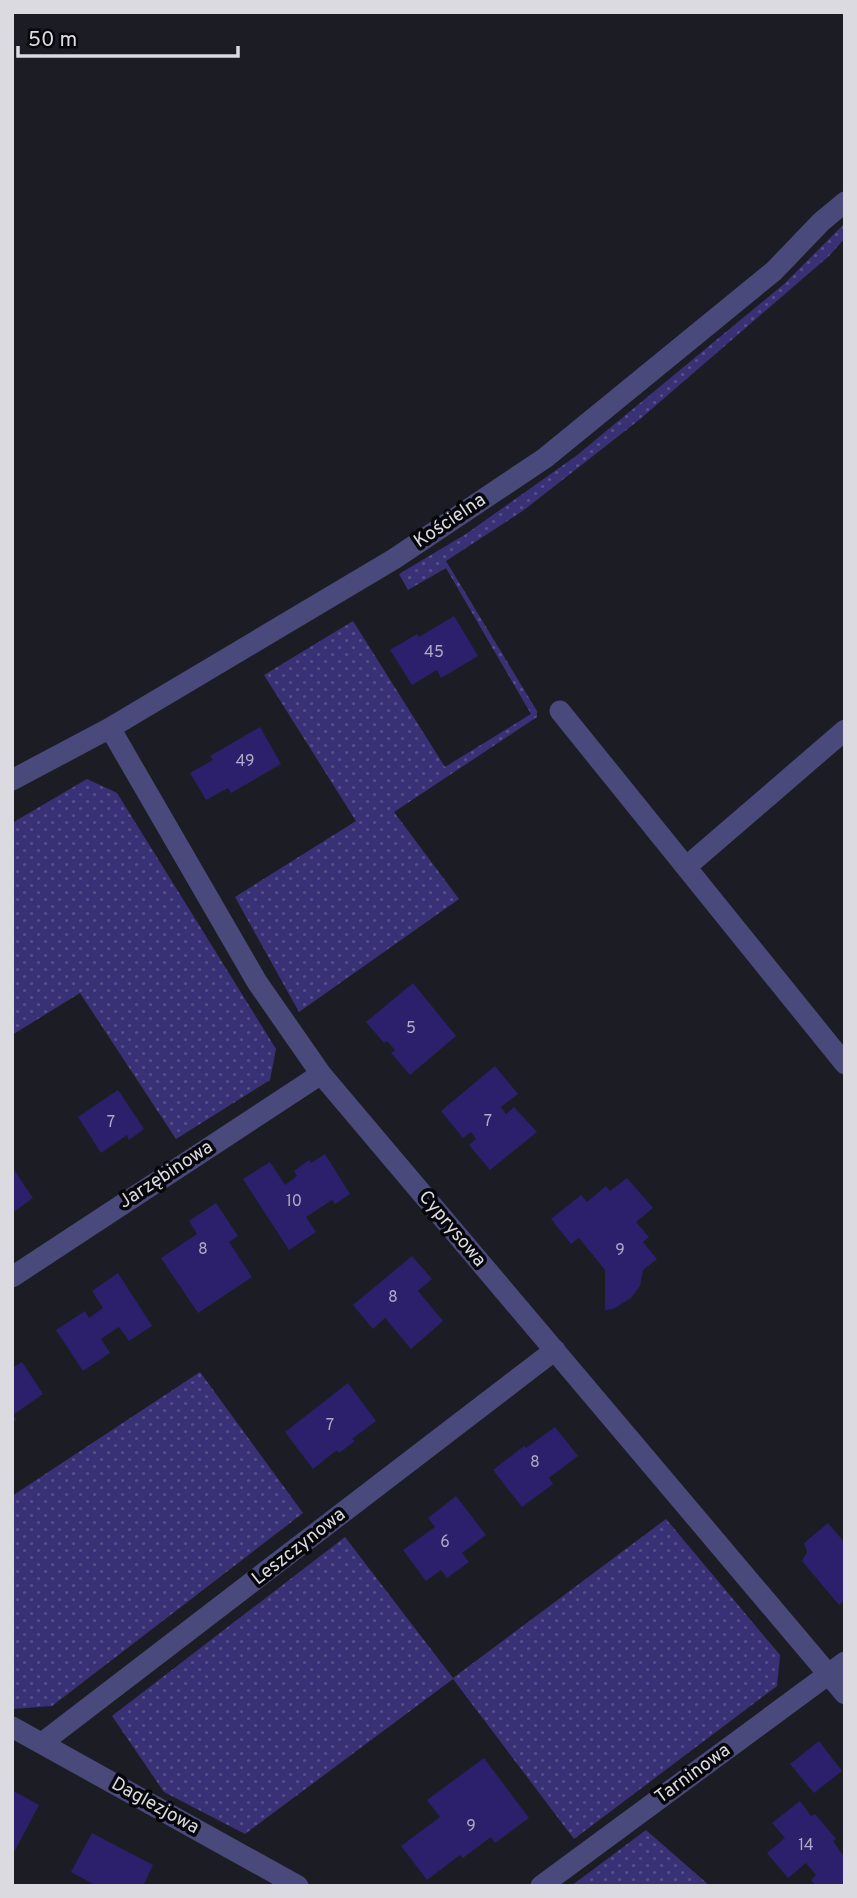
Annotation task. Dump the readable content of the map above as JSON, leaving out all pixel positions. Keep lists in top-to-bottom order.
{
  "streets": {
    "street": [
      "Kościelna",
      "Jarzębinowa",
      "Cyprysowa",
      "Leszczynowa",
      "Tarninowa",
      "Daglezjowa"
    ]
  },
  "crossings": [
    ["Kościelna", "Cyprysowa"],
    ["Jarzębinowa", "Cyprysowa"],
    ["Cyprysowa", "Leszczynowa"],
    ["Cyprysowa", "Tarninowa"],
    ["Leszczynowa", "Daglezjowa"]
  ],
  "house_numbers": [
    "45",
    "49",
    "5",
    "7",
    "7",
    "10",
    "8",
    "9",
    "8",
    "7",
    "8",
    "6",
    "9",
    "14"
  ],
  "scale_bar": "50 m"
}
